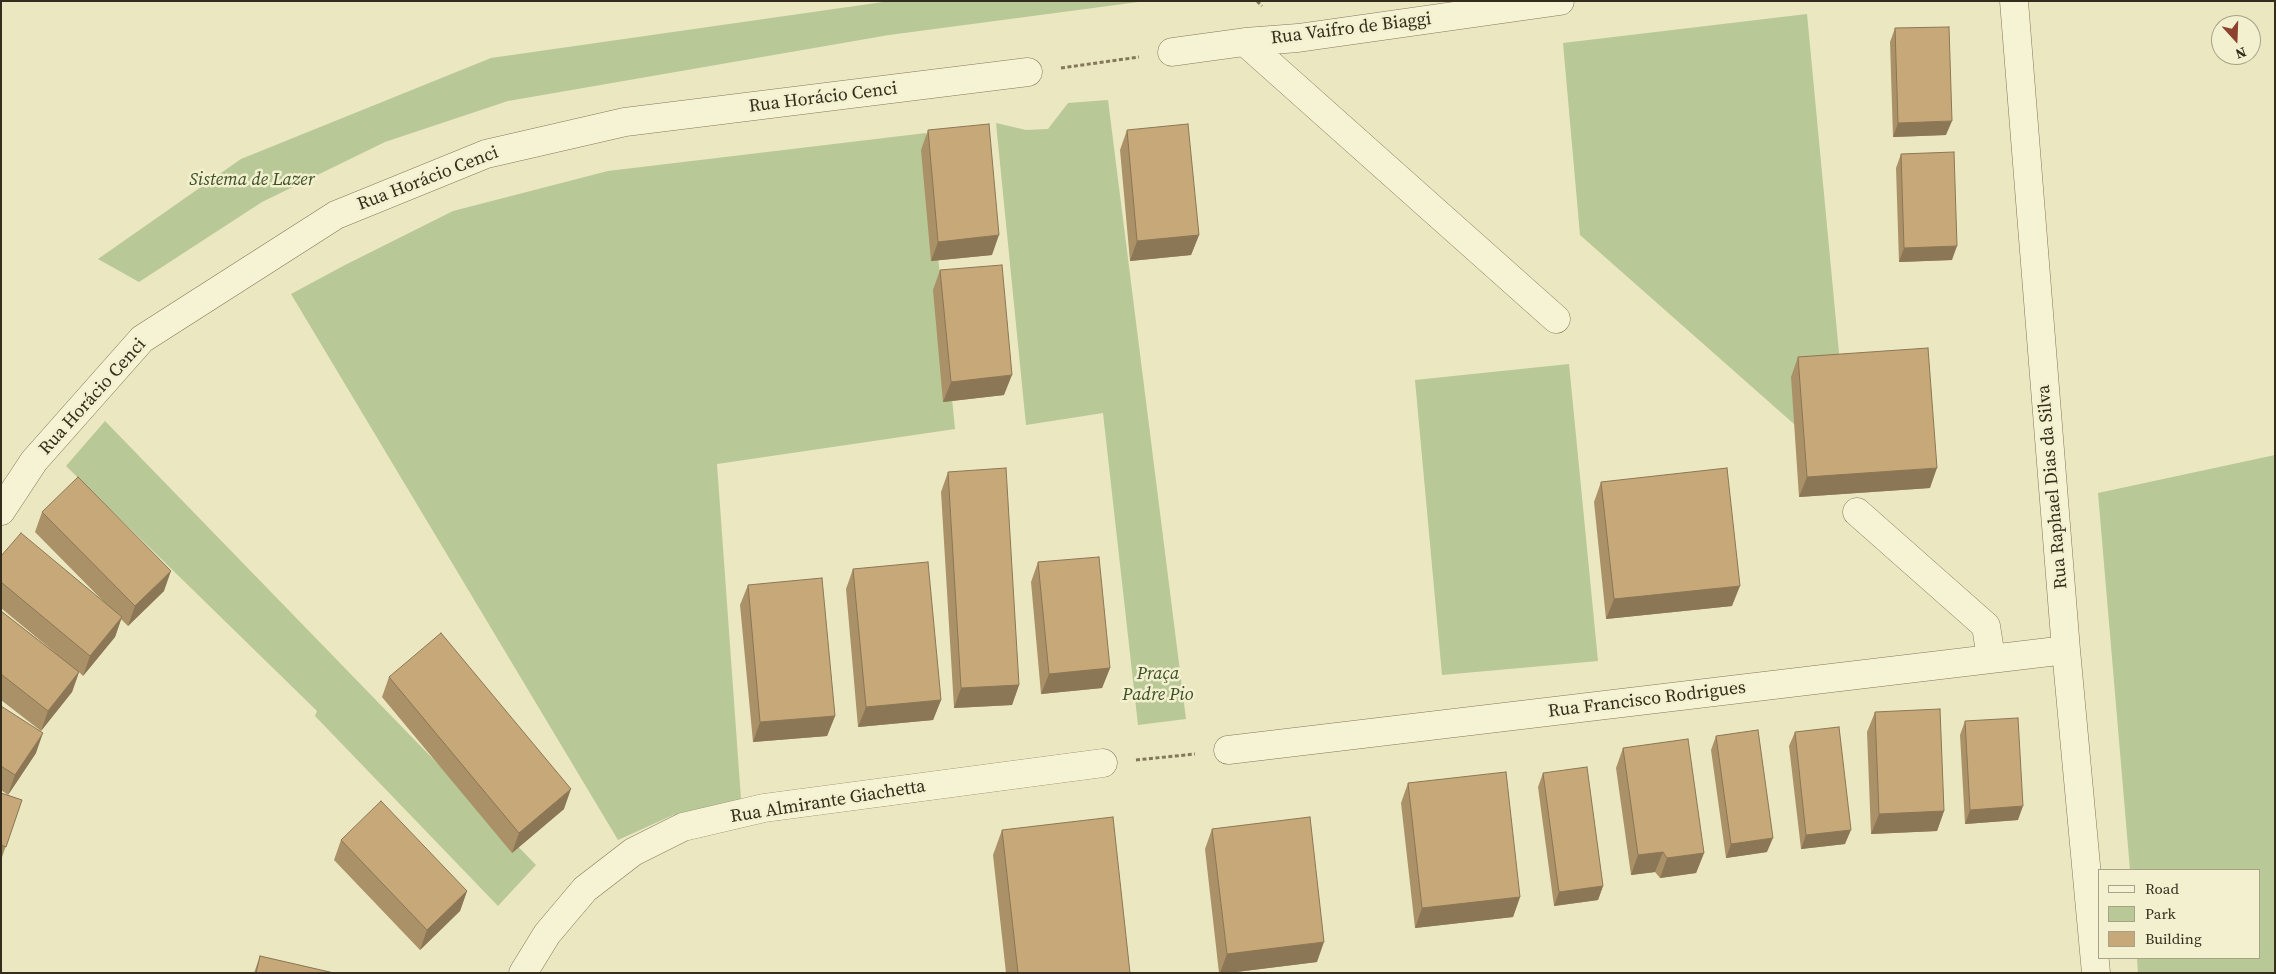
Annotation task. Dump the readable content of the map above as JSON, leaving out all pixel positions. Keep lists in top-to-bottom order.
{
  "streets": {
    "street": [
      "Rua Vaifro de Biaggi",
      "Rua Horácio Cenci",
      "Rua Raphael Dias da Silva",
      "Rua Francisco Rodrigues",
      "Rua Almirante Giachetta"
    ]
  },
  "crossings": [
    ["Rua Raphael Dias da Silva", "Rua Francisco Rodrigues"]
  ],
  "parks": ["Sistema de Lazer", "Praça Padre Pio"],
  "legend": ["Road", "Park", "Building"],
  "north": "bottom"
}
